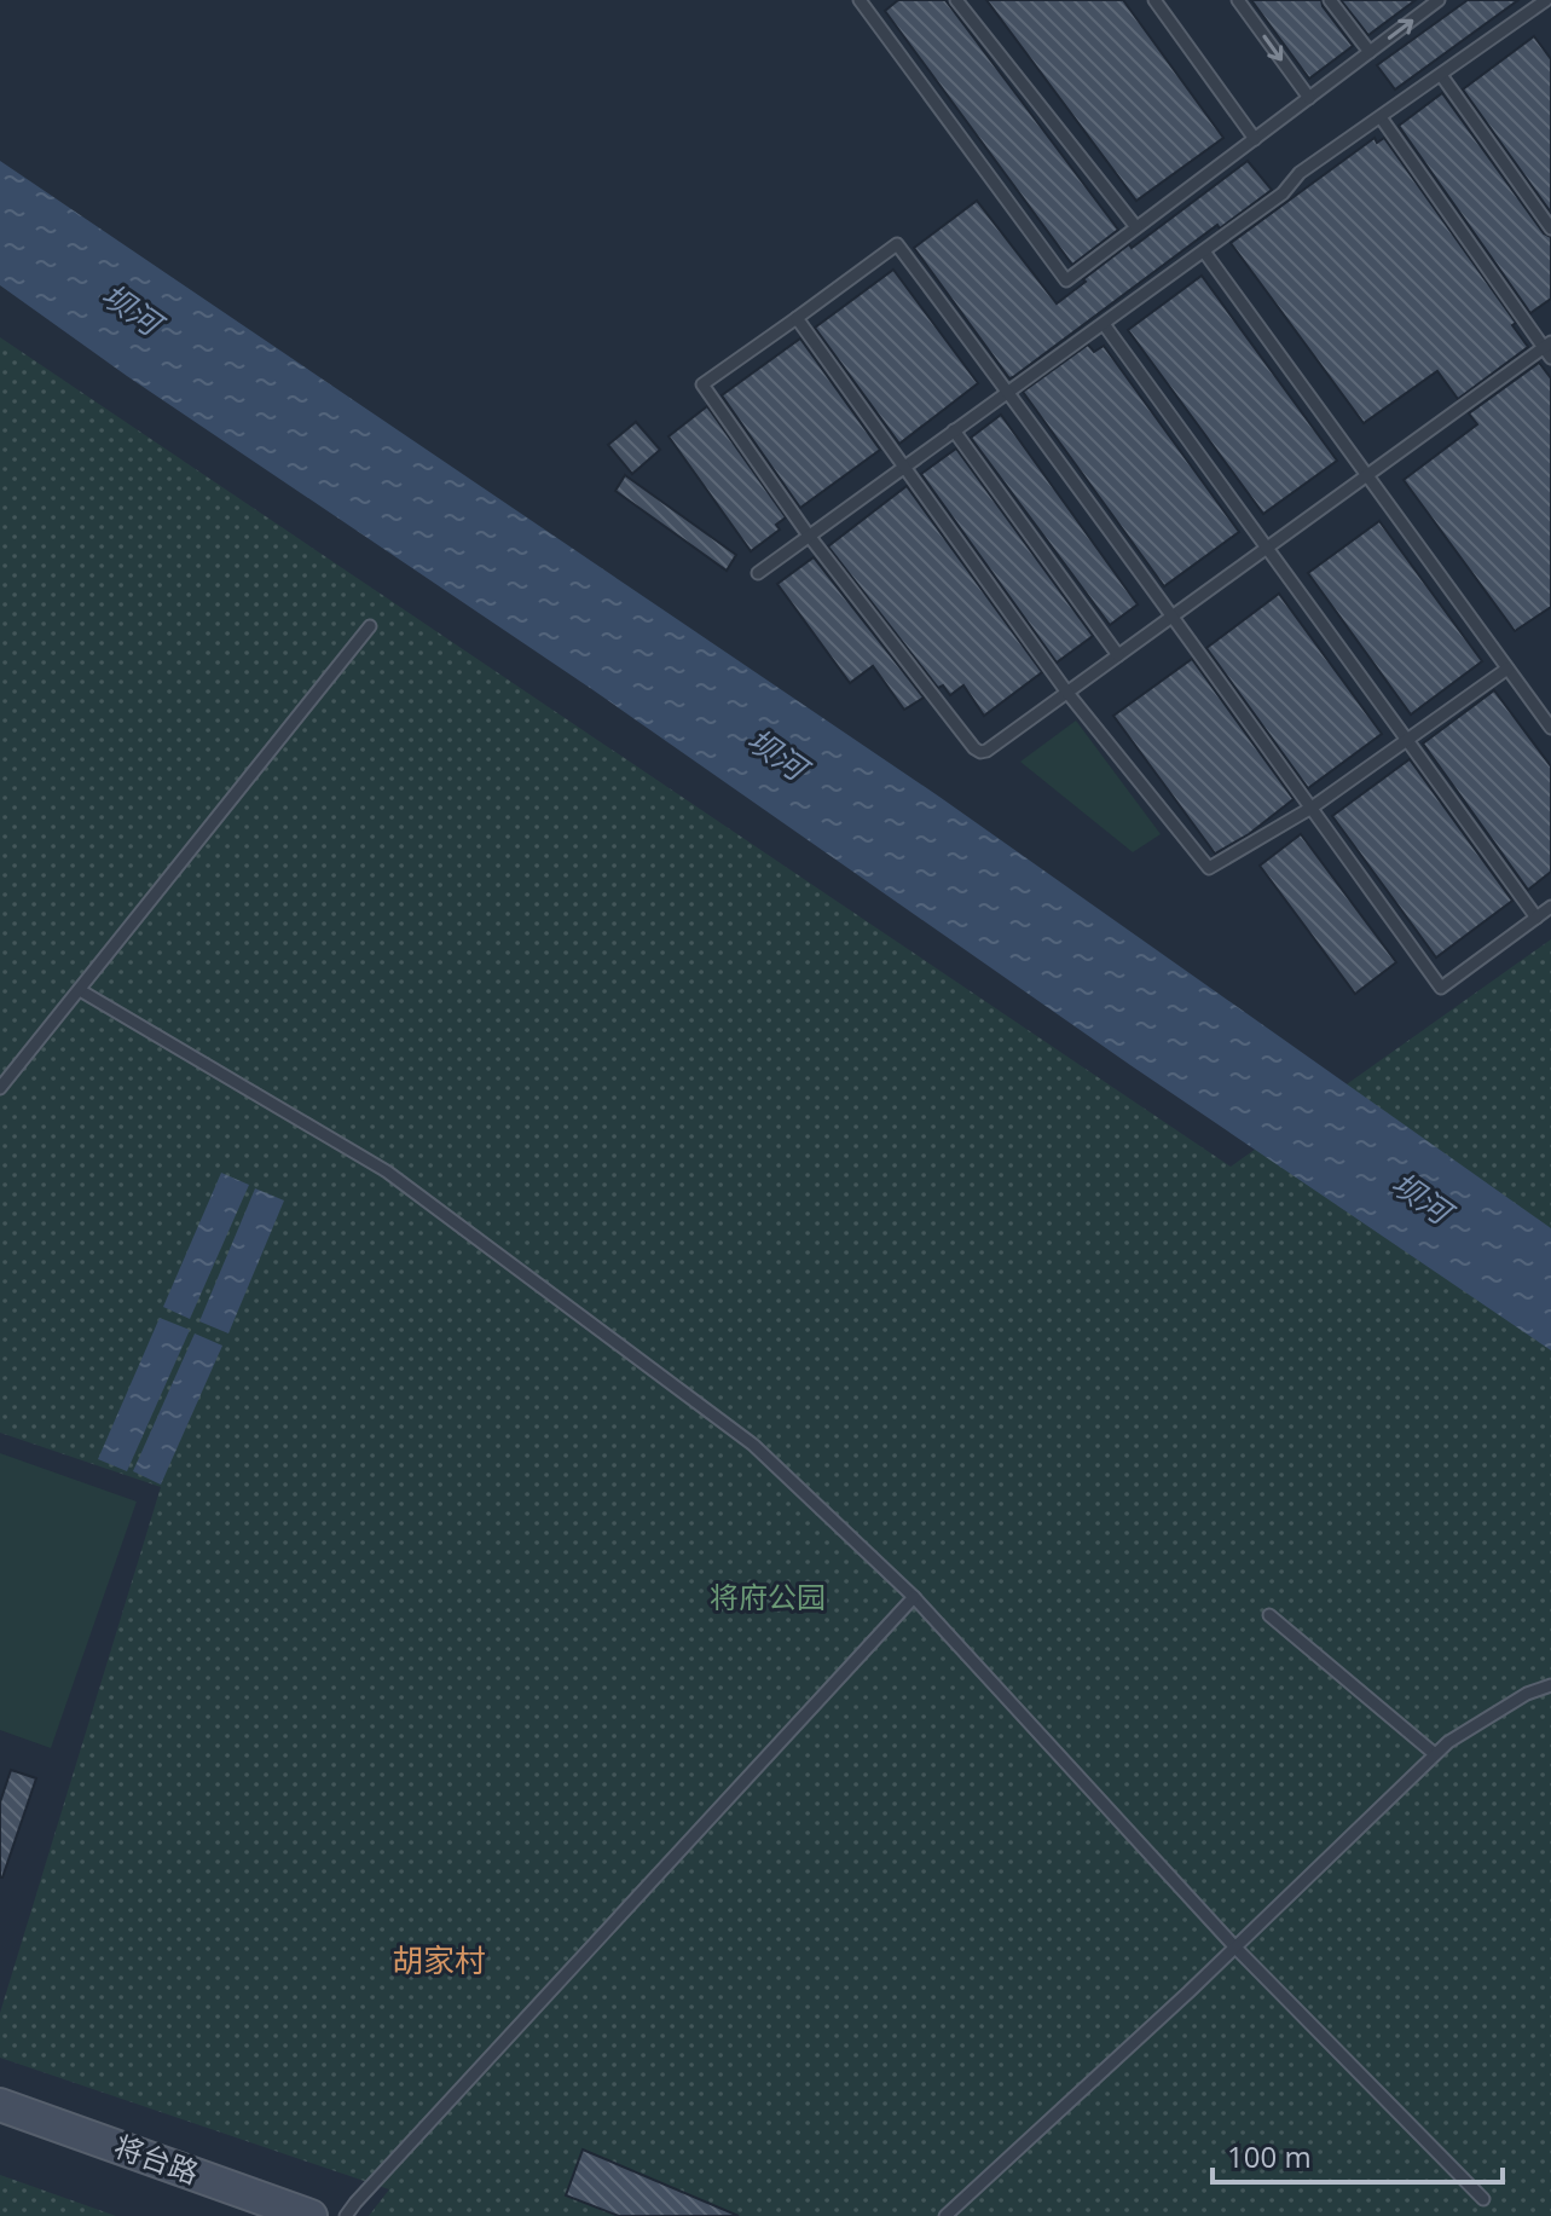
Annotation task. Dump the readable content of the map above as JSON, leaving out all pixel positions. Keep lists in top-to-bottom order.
{
  "streets": {
    "main road": ["将台路"]
  },
  "districts": ["胡家村"],
  "water": ["坝河"],
  "parks": ["将府公园"],
  "scale_bar": "100 m"
}
